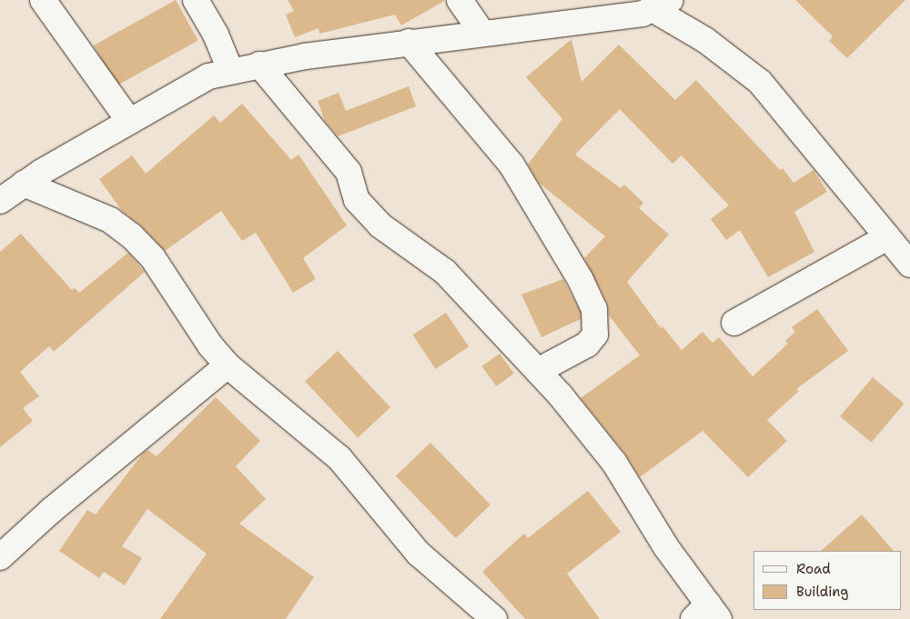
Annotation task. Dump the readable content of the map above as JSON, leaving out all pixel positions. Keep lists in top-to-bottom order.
{
  "legend": ["Road", "Building"]
}
